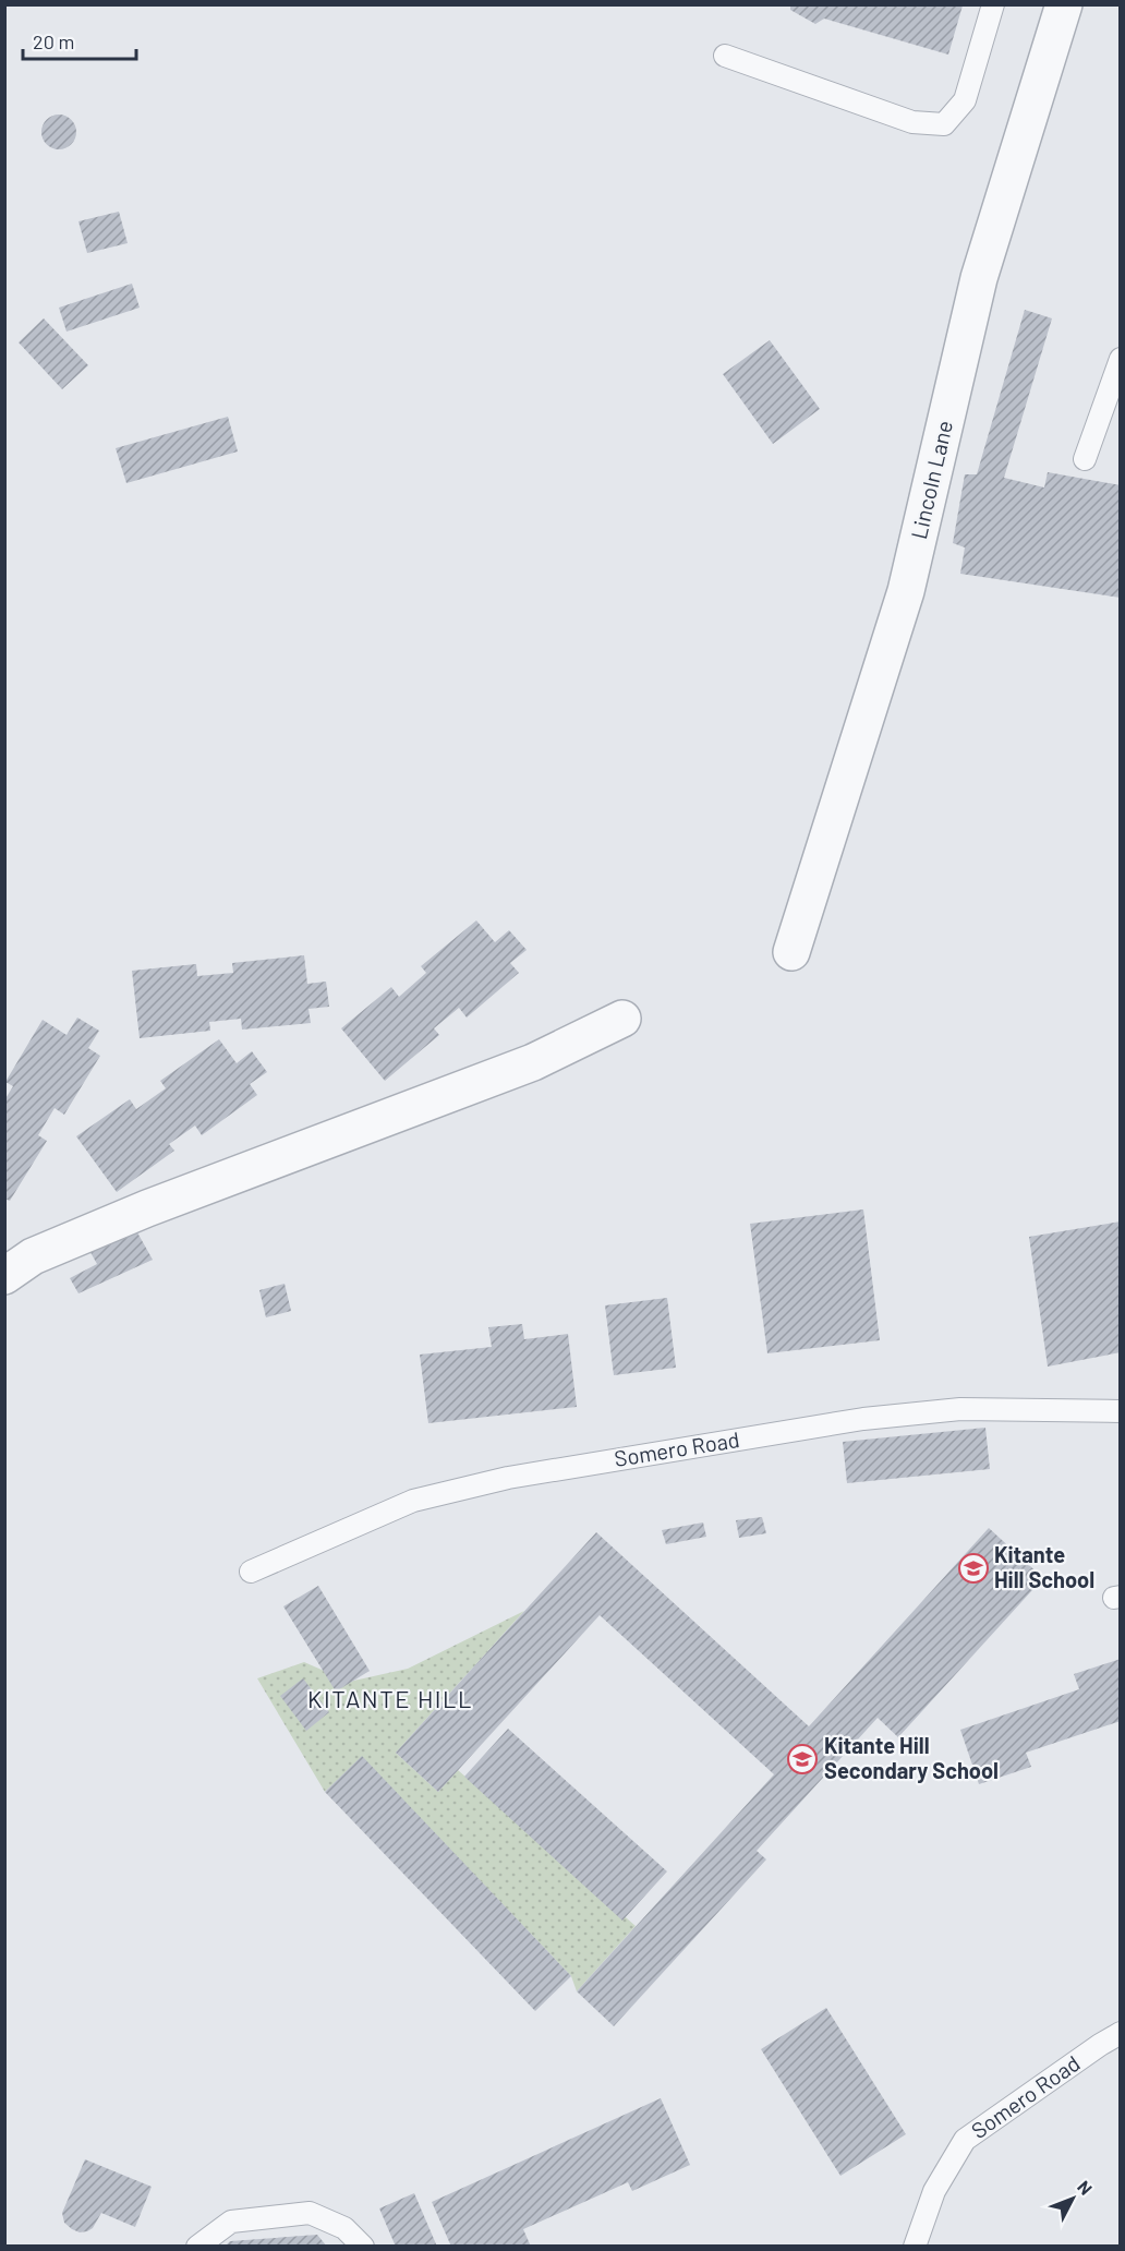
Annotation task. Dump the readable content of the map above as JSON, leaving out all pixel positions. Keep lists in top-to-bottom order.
{
  "streets": {
    "street": ["Lincoln Lane"],
    "lane": ["Somero Road"]
  },
  "districts": ["KITANTE HILL"],
  "places": {
    "school or university": ["Kitante Hill School", "Kitante Hill Secondary School"]
  },
  "scale_bar": "20 m",
  "north": "top right"
}
